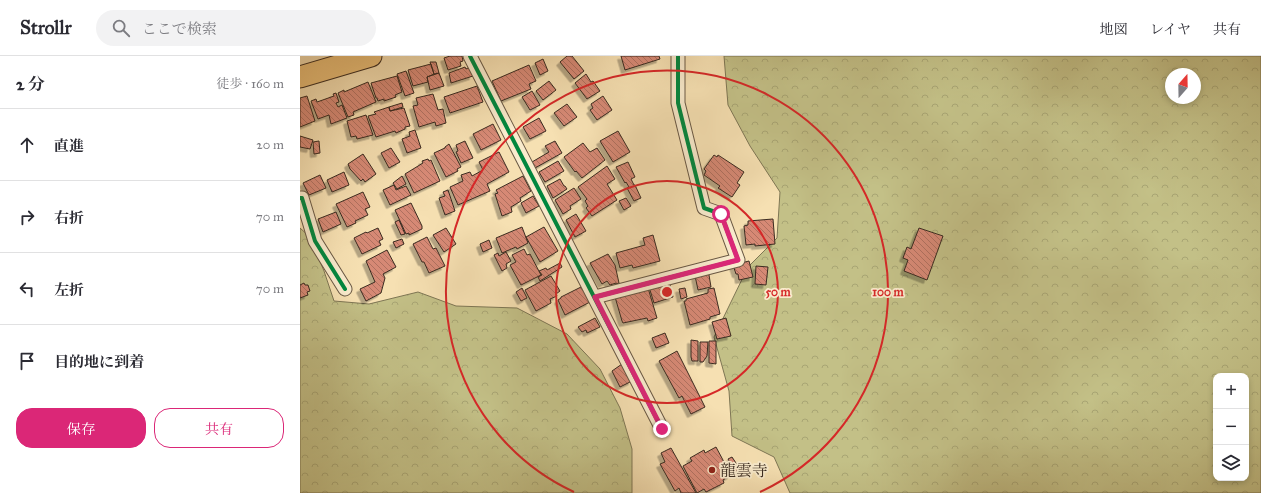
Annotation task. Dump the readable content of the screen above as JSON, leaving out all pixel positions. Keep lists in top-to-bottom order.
{
  "places": ["龍雲寺"],
  "north": "top",
  "page": {
    "header": "Strollr",
    "search": "ここで検索",
    "nav": ["地図", "レイヤ", "共有"],
    "heading": ["2 分", "徒歩 · 160 m"],
    "list": [
      ["直進", "20 m"],
      ["右折", "70 m"],
      ["左折", "70 m"],
      "目的地に到着"
    ],
    "map_buttons": ["+", "−"],
    "buttons": ["保存", "共有"]
  },
  "rings": ["50 m", "100 m"]
}
